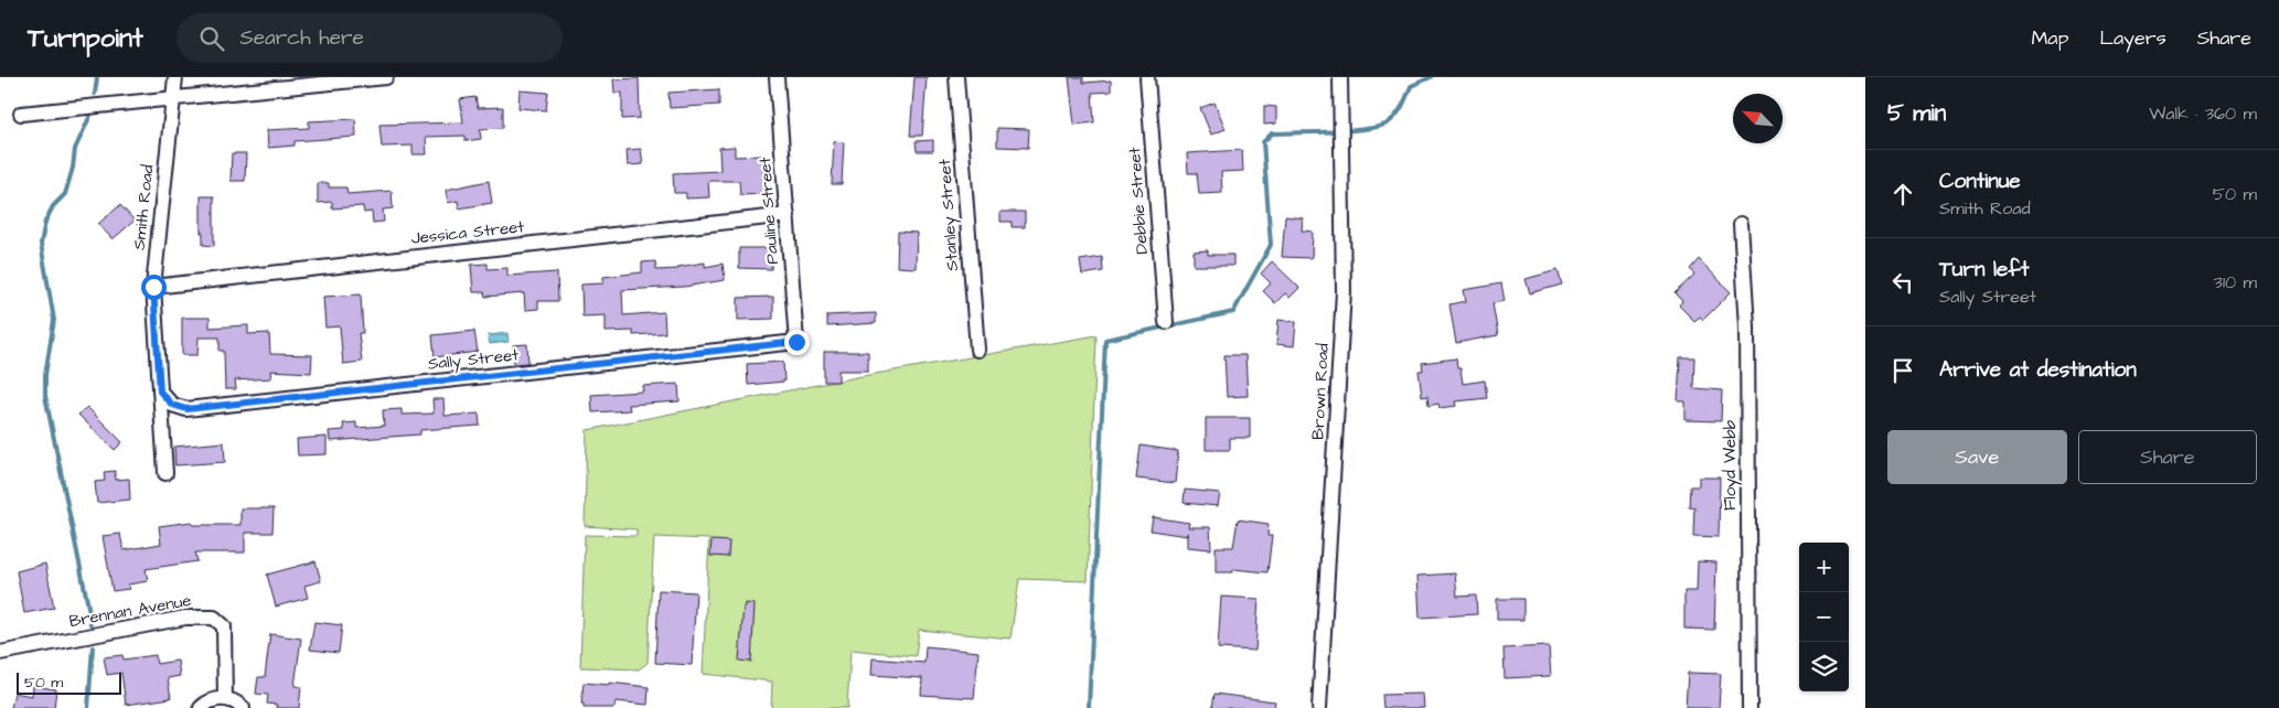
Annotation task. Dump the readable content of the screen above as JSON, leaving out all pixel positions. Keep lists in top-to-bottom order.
{
  "streets": {
    "street": [
      "Debbie Street",
      "Smith Road",
      "Pauline Street",
      "Stanley Street",
      "Jessica Street",
      "Sally Street",
      "Brown Road",
      "Floyd Webb",
      "Brennan Avenue"
    ]
  },
  "crossings": [
    ["Smith Road", "Jessica Street"],
    ["Smith Road", "Sally Street"],
    ["Pauline Street", "Jessica Street"],
    ["Pauline Street", "Sally Street"]
  ],
  "scale_bar": "50 m",
  "north": "top left",
  "page": {
    "header": "Turnpoint",
    "search": "Search here",
    "nav": ["Map", "Layers", "Share"],
    "heading": ["5 min", "Walk · 360 m"],
    "list": [
      ["Continue", "Smith Road", "50 m"],
      ["Turn left", "Sally Street", "310 m"],
      "Arrive at destination"
    ],
    "buttons": ["Save", "Share"],
    "map_buttons": ["+", "−"],
    "scale": "50 m"
  }
}
